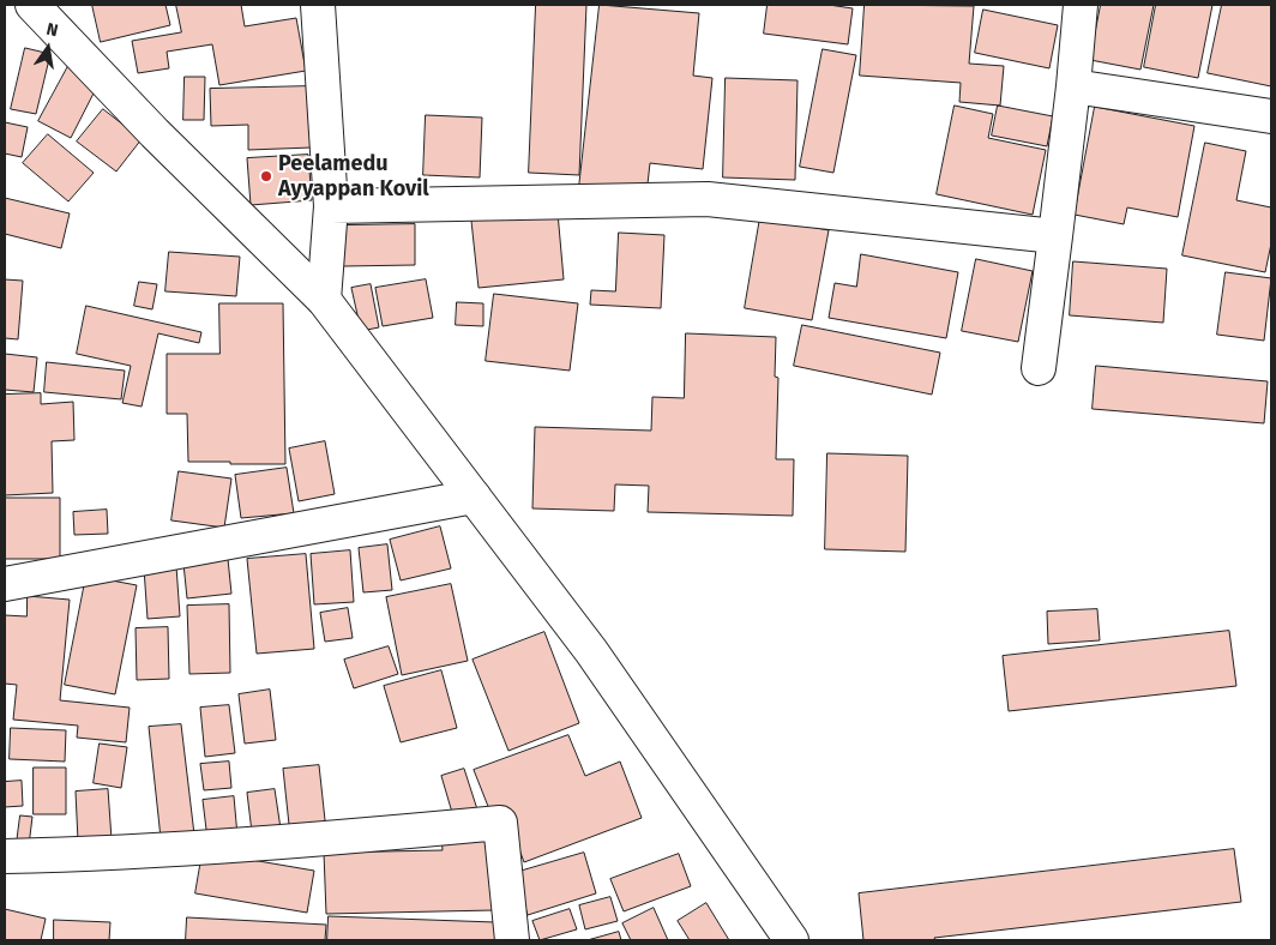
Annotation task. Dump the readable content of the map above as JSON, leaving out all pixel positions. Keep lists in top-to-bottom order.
{
  "places": ["Peelamedu Ayyappan Kovil"],
  "north": "top"
}
